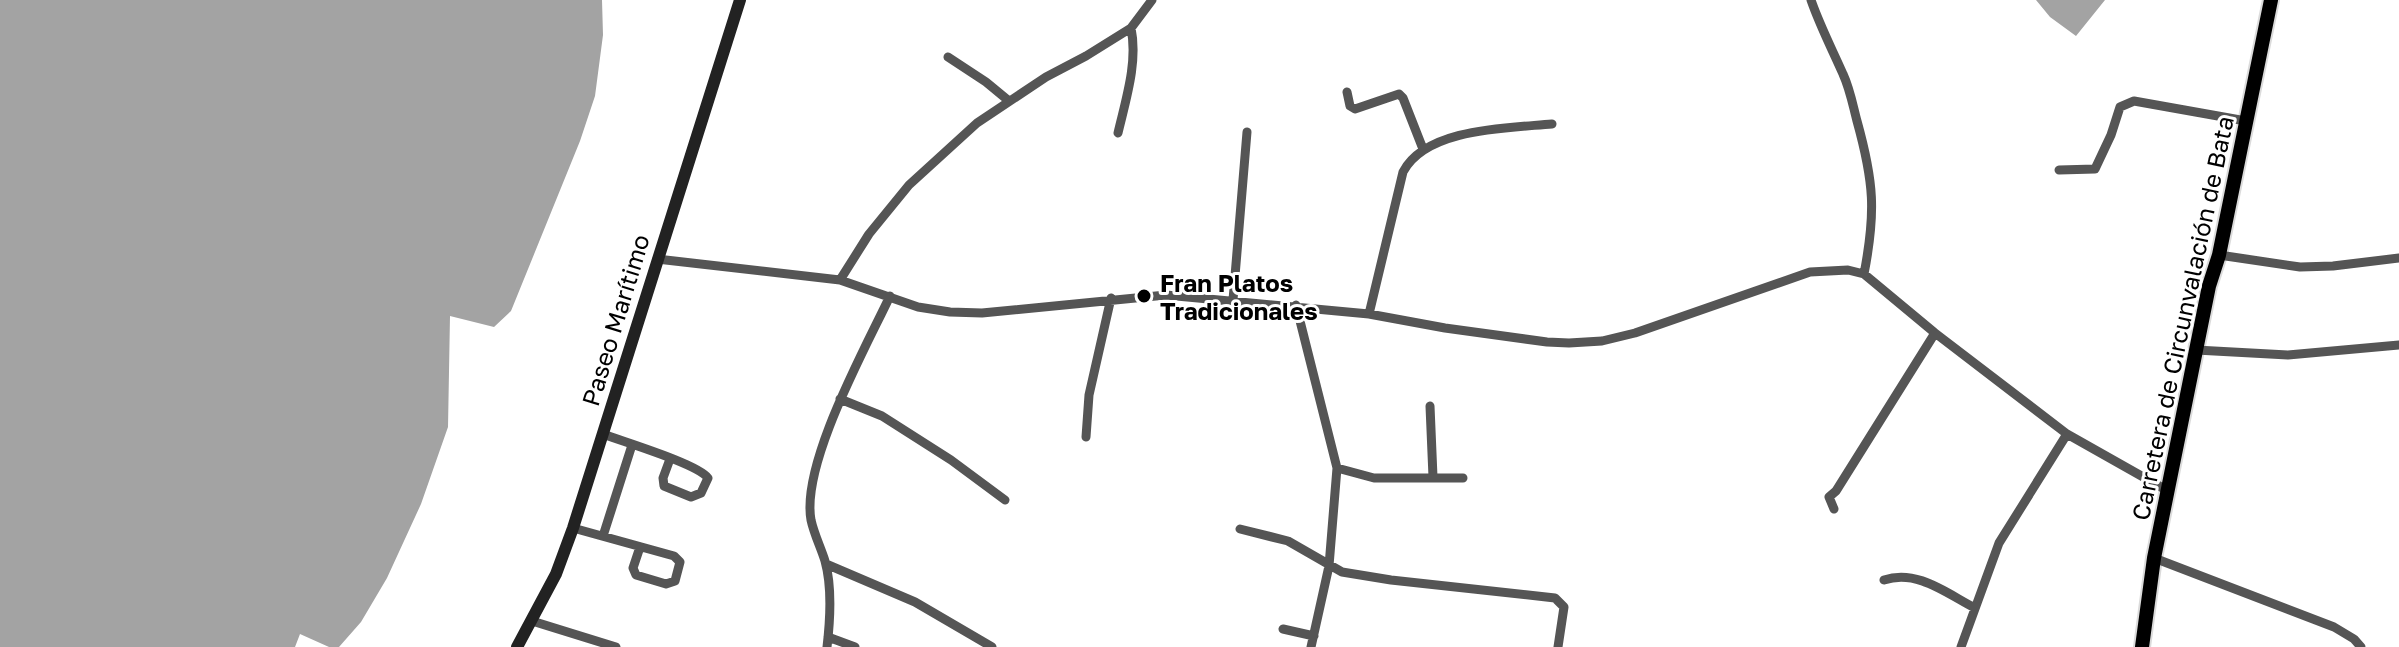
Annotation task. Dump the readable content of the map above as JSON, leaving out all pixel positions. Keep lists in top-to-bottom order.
{
  "streets": {
    "main road": ["Carretera de Circunvalación de Bata", "Paseo Marítimo"]
  },
  "places": ["Fran Platos Tradicionales"]
}
